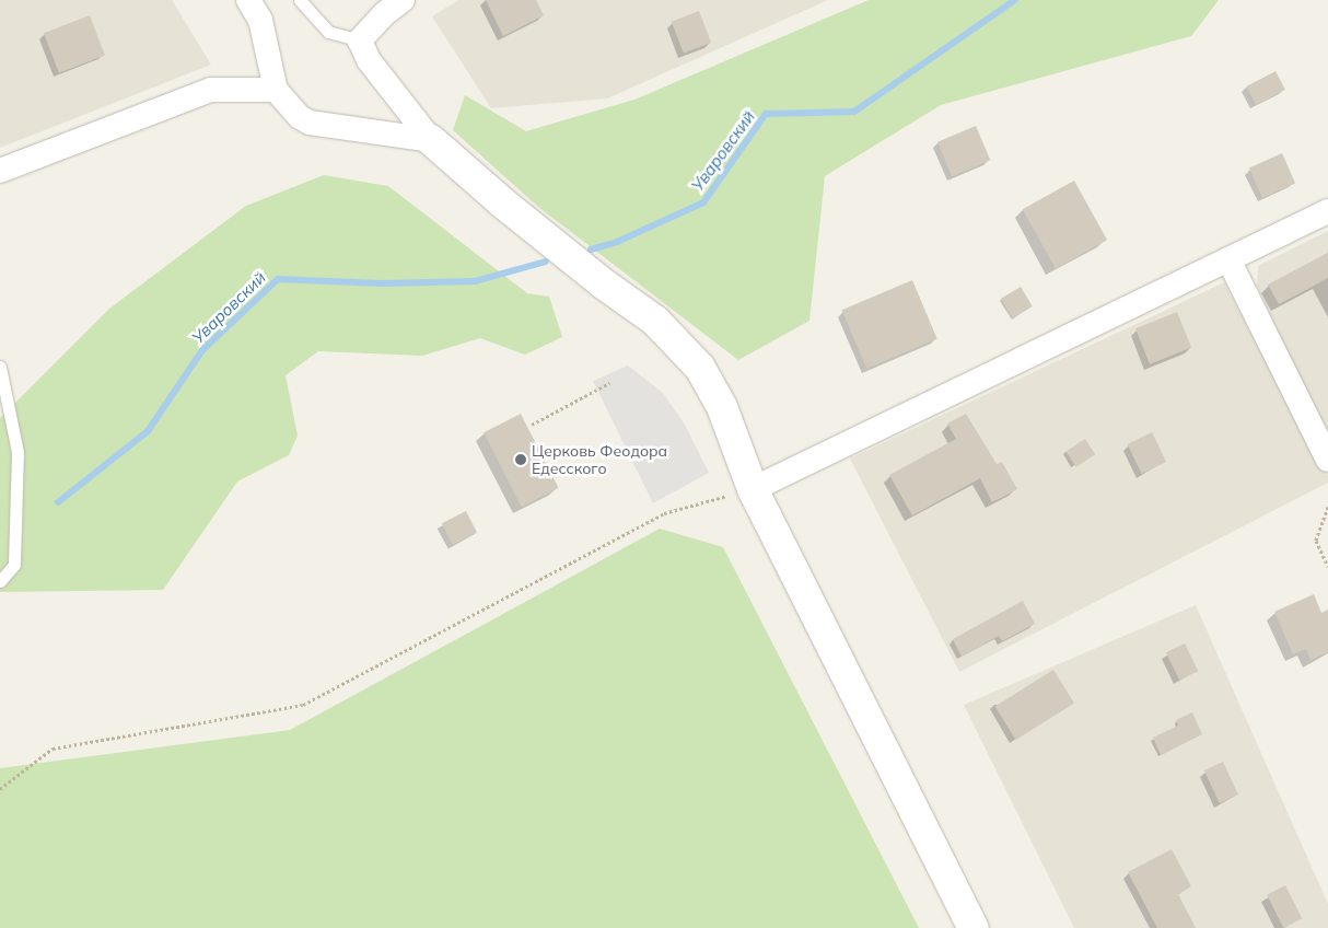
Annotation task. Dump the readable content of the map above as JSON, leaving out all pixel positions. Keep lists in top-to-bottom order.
{
  "water": ["Уваровский"],
  "places": ["Церковь Феодора Едесского"]
}
